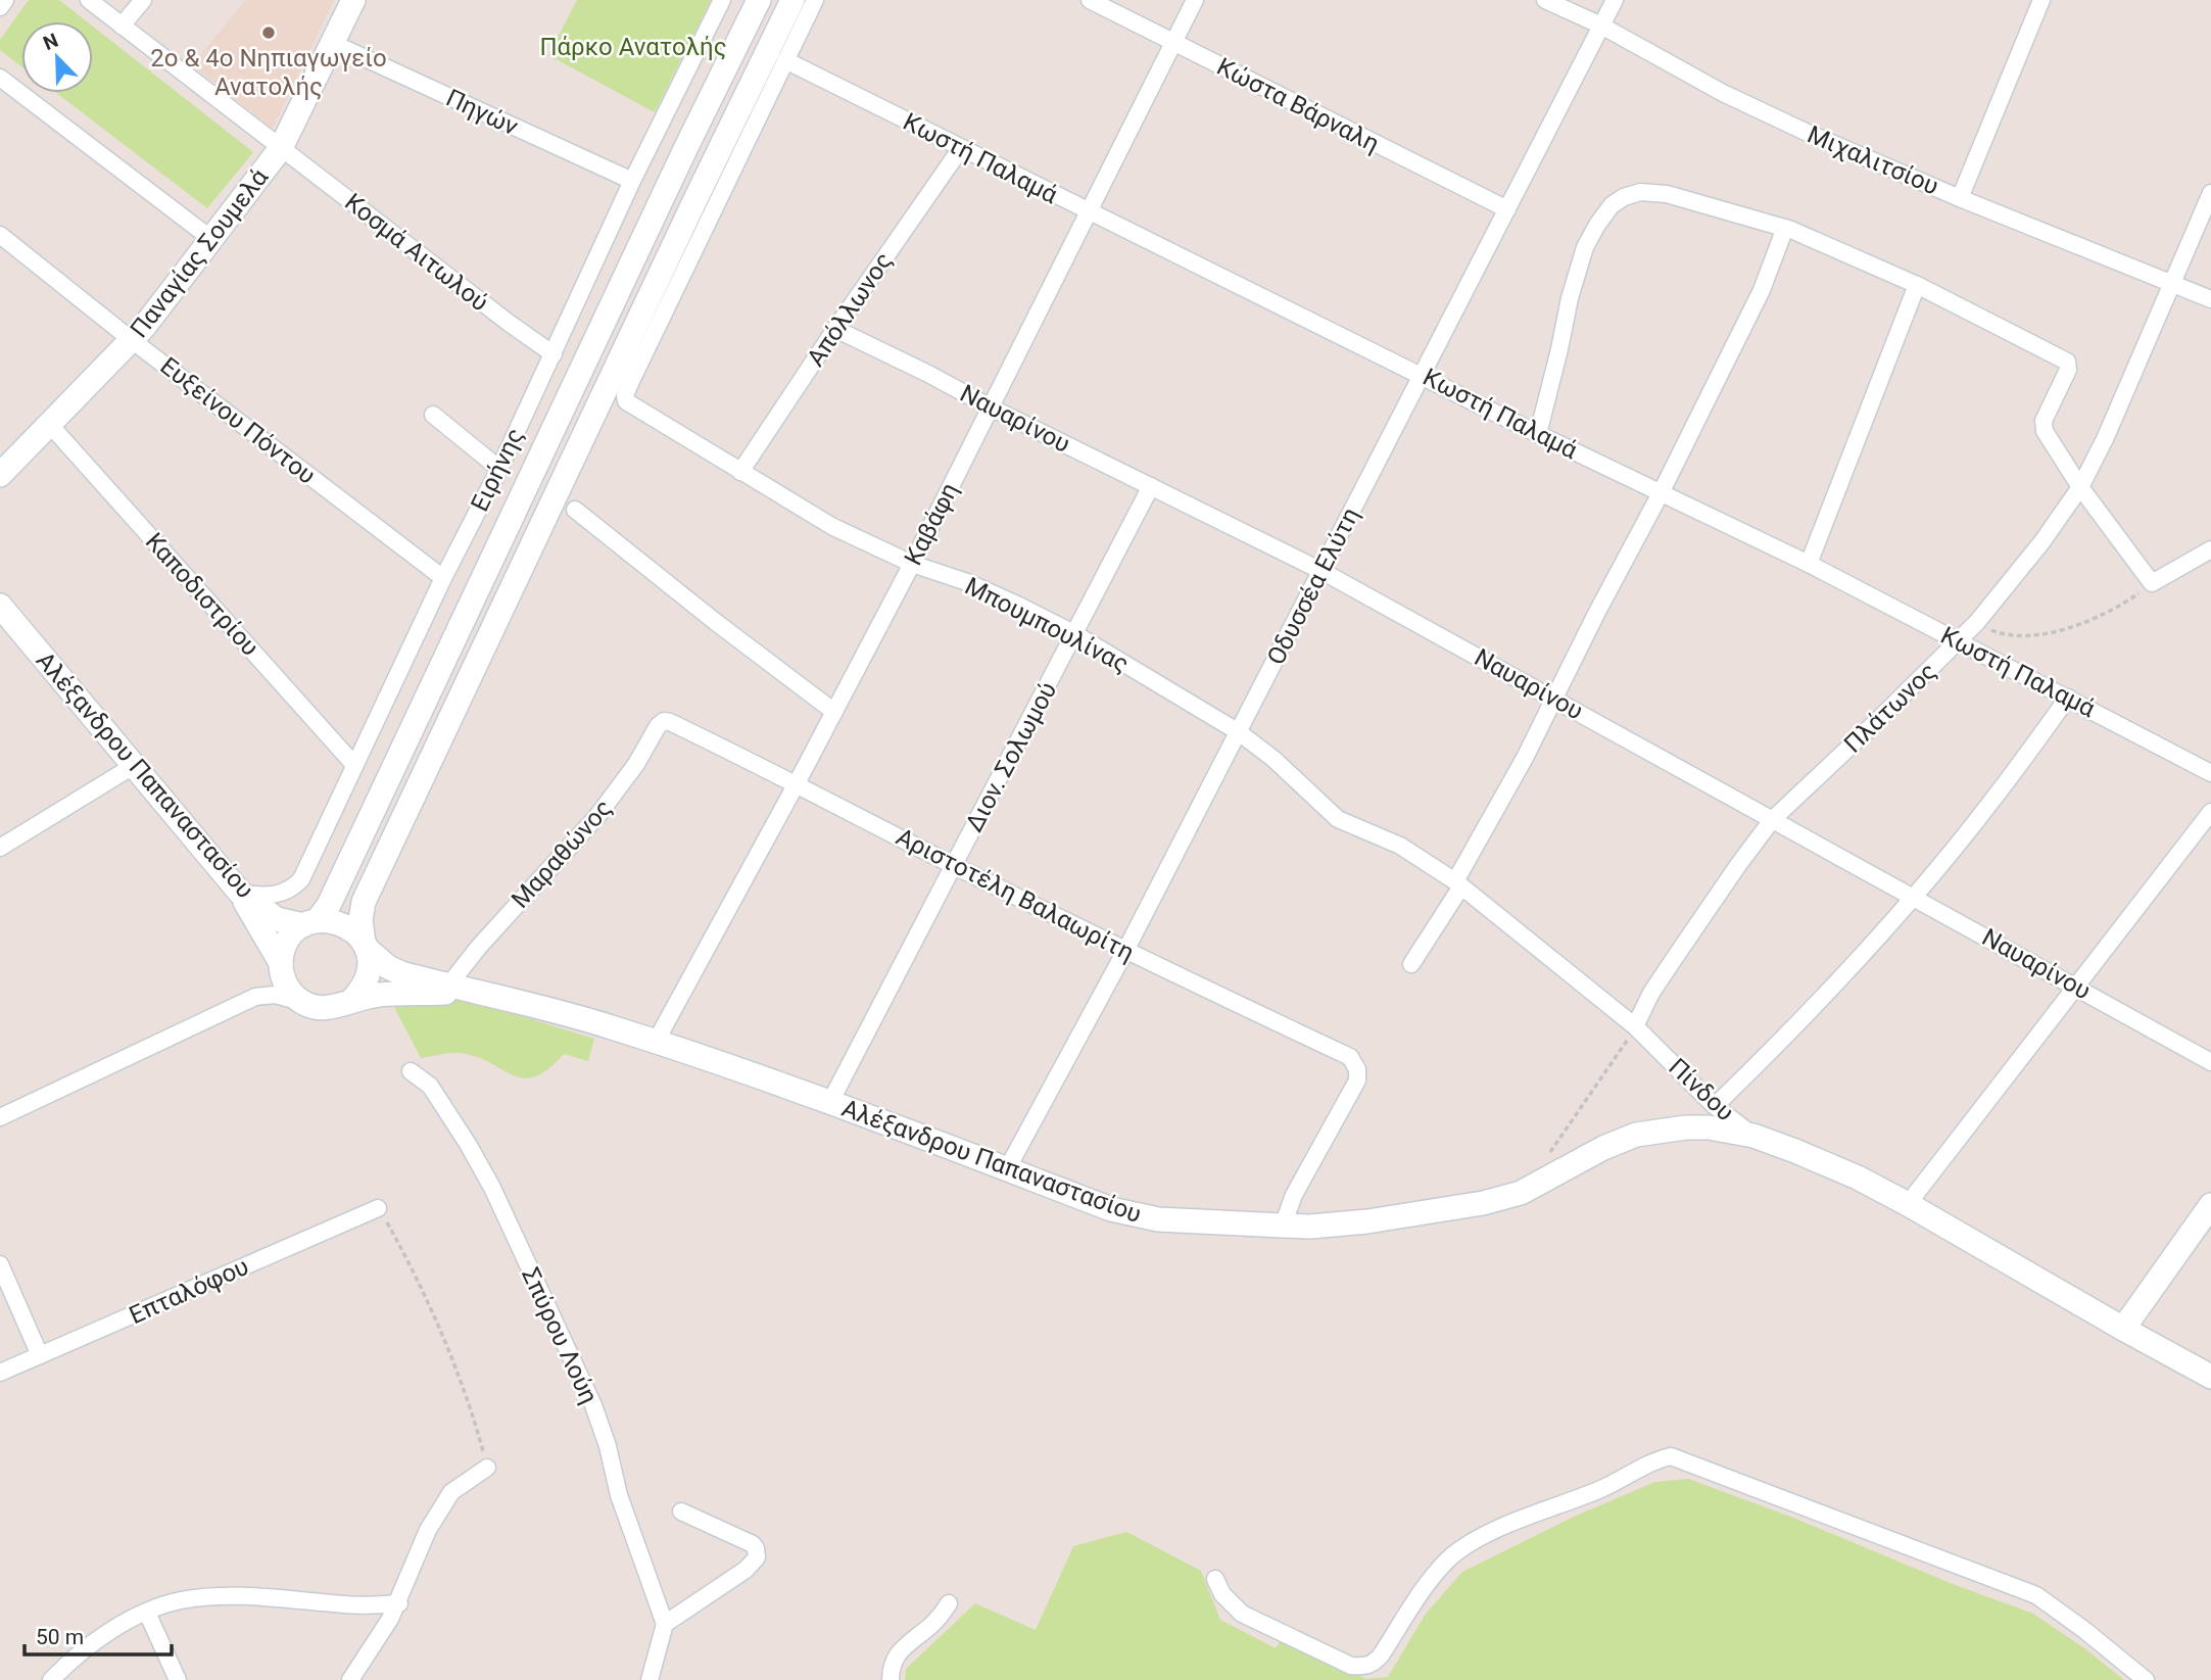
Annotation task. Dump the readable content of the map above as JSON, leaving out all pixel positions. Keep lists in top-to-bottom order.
{
  "streets": {
    "street": [
      "Κώστα Βάρναλη",
      "Πηγών",
      "Κωστή Παλαμά",
      "Μιχαλιτσίου",
      "Κοσμά Αιτωλού",
      "Παναγίας Σουμελά",
      "Απόλλωνος",
      "Ναυαρίνου",
      "Ευξείνου Πόντου",
      "Ειρήνης",
      "Καβάφη",
      "Οδυσσέα Ελύτη",
      "Καποδιστρίου",
      "Μπουμπουλίνας",
      "Πλάτωνος",
      "Διον. Σολωμού",
      "Αλέξανδρου Παπαναστασίου",
      "Μαραθώνος",
      "Αριστοτέλη Βαλαωρίτη",
      "Πίνδου",
      "Επταλόφου",
      "Σπύρου Λούη"
    ]
  },
  "crossings": [
    ["Κώστα Βάρναλη", "Καβάφη"],
    ["Κώστα Βάρναλη", "Οδυσσέα Ελύτη"],
    ["Πηγών", "Παναγίας Σουμελά"],
    ["Πηγών", "Ειρήνης"],
    ["Κωστή Παλαμά", "Απόλλωνος"],
    ["Κωστή Παλαμά", "Καβάφη"],
    ["Κωστή Παλαμά", "Οδυσσέα Ελύτη"],
    ["Κωστή Παλαμά", "Μπουμπουλίνας"],
    ["Κωστή Παλαμά", "Πλάτωνος"],
    ["Μιχαλιτσίου", "Οδυσσέα Ελύτη"],
    ["Μιχαλιτσίου", "Πλάτωνος"],
    ["Κοσμά Αιτωλού", "Παναγίας Σουμελά"],
    ["Κοσμά Αιτωλού", "Ειρήνης"],
    ["Παναγίας Σουμελά", "Ευξείνου Πόντου"],
    ["Παναγίας Σουμελά", "Καποδιστρίου"],
    ["Απόλλωνος", "Ναυαρίνου"],
    ["Απόλλωνος", "Μπουμπουλίνας"],
    ["Ναυαρίνου", "Καβάφη"],
    ["Ναυαρίνου", "Οδυσσέα Ελύτη"],
    ["Ναυαρίνου", "Πλάτωνος"],
    ["Ναυαρίνου", "Διον. Σολωμού"],
    ["Ευξείνου Πόντου", "Ειρήνης"],
    ["Ειρήνης", "Καποδιστρίου"],
    ["Ειρήνης", "Αλέξανδρου Παπαναστασίου"],
    ["Καβάφη", "Μπουμπουλίνας"],
    ["Καβάφη", "Αλέξανδρου Παπαναστασίου"],
    ["Καβάφη", "Αριστοτέλη Βαλαωρίτη"],
    ["Οδυσσέα Ελύτη", "Μπουμπουλίνας"],
    ["Οδυσσέα Ελύτη", "Αλέξανδρου Παπαναστασίου"],
    ["Οδυσσέα Ελύτη", "Αριστοτέλη Βαλαωρίτη"],
    ["Οδυσσέα Ελύτη", "Πίνδου"],
    ["Μπουμπουλίνας", "Διον. Σολωμού"],
    ["Μπουμπουλίνας", "Πίνδου"],
    ["Πλάτωνος", "Πίνδου"],
    ["Διον. Σολωμού", "Αλέξανδρου Παπαναστασίου"],
    ["Διον. Σολωμού", "Αριστοτέλη Βαλαωρίτη"],
    ["Αλέξανδρου Παπαναστασίου", "Μαραθώνος"],
    ["Αλέξανδρου Παπαναστασίου", "Αριστοτέλη Βαλαωρίτη"],
    ["Αλέξανδρου Παπαναστασίου", "Πίνδου"],
    ["Μαραθώνος", "Αριστοτέλη Βαλαωρίτη"]
  ],
  "parks": ["Πάρκο Ανατολής"],
  "places": ["2ο & 4ο Νηπιαγωγείο Ανατολής"],
  "scale_bar": "50 m",
  "north": "top left"
}
